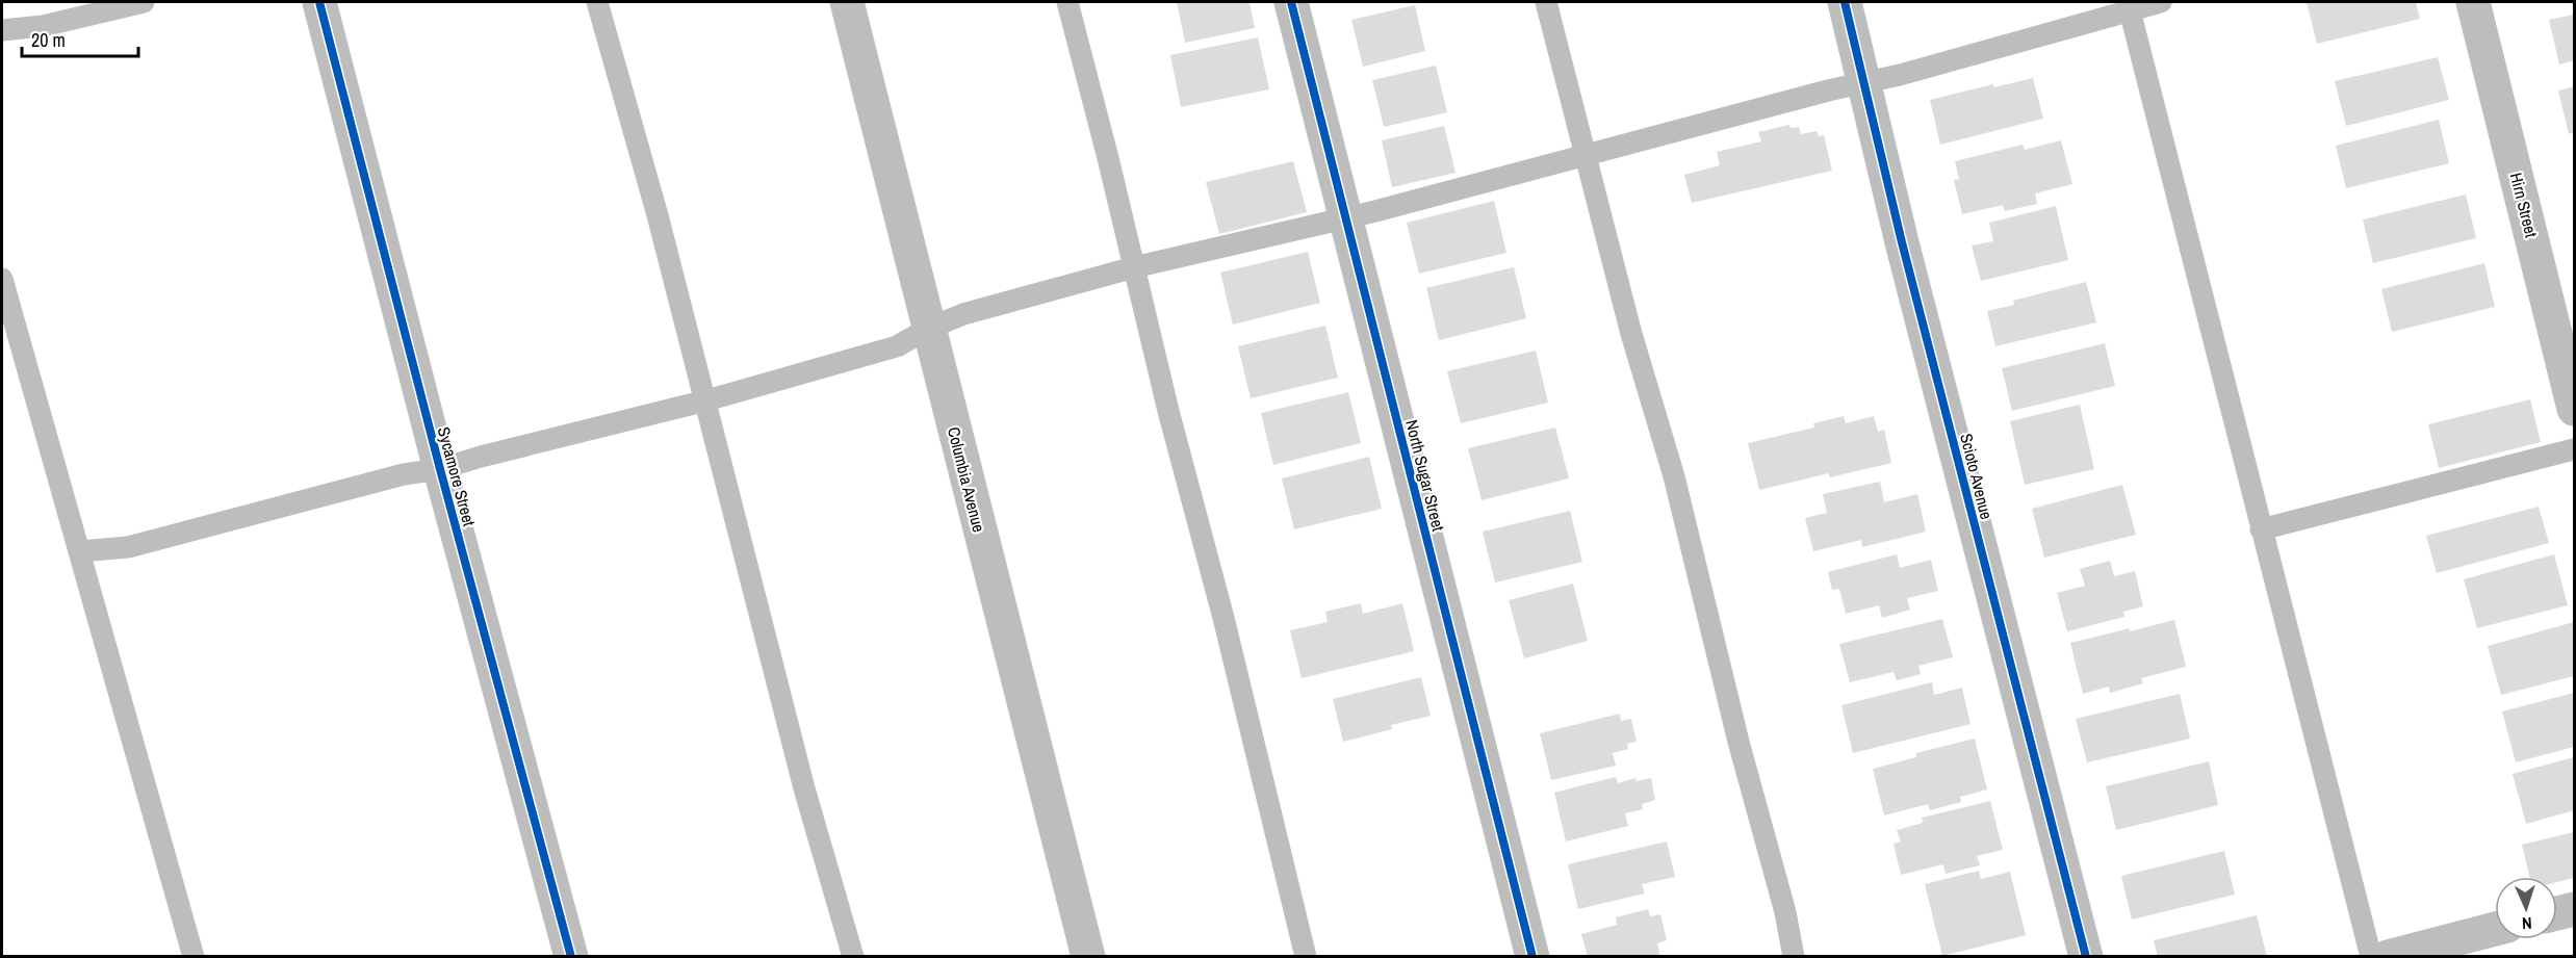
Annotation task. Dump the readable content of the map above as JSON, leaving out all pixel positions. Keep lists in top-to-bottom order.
{
  "streets": {
    "street": [
      "Hirn Street",
      "North Sugar Street",
      "Sycamore Street",
      "Scioto Avenue",
      "Columbia Avenue"
    ]
  },
  "scale_bar": "20 m",
  "north": "bottom"
}
